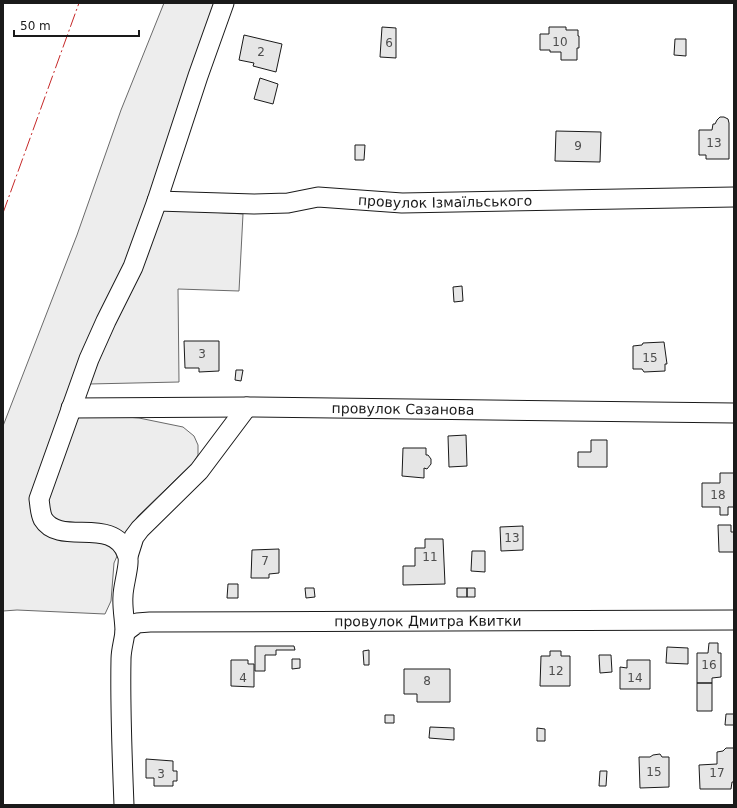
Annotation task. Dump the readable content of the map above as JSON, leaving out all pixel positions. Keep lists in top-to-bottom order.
{
  "streets": {
    "street": ["провулок Ізмаїльського", "провулок Сазанова", "провулок Дмитра Квитки"]
  },
  "house_numbers": [
    "10",
    "6",
    "2",
    "13",
    "9",
    "3",
    "15",
    "18",
    "13",
    "11",
    "7",
    "16",
    "12",
    "4",
    "14",
    "8",
    "15",
    "17",
    "3"
  ],
  "scale_bar": "50 m"
}
